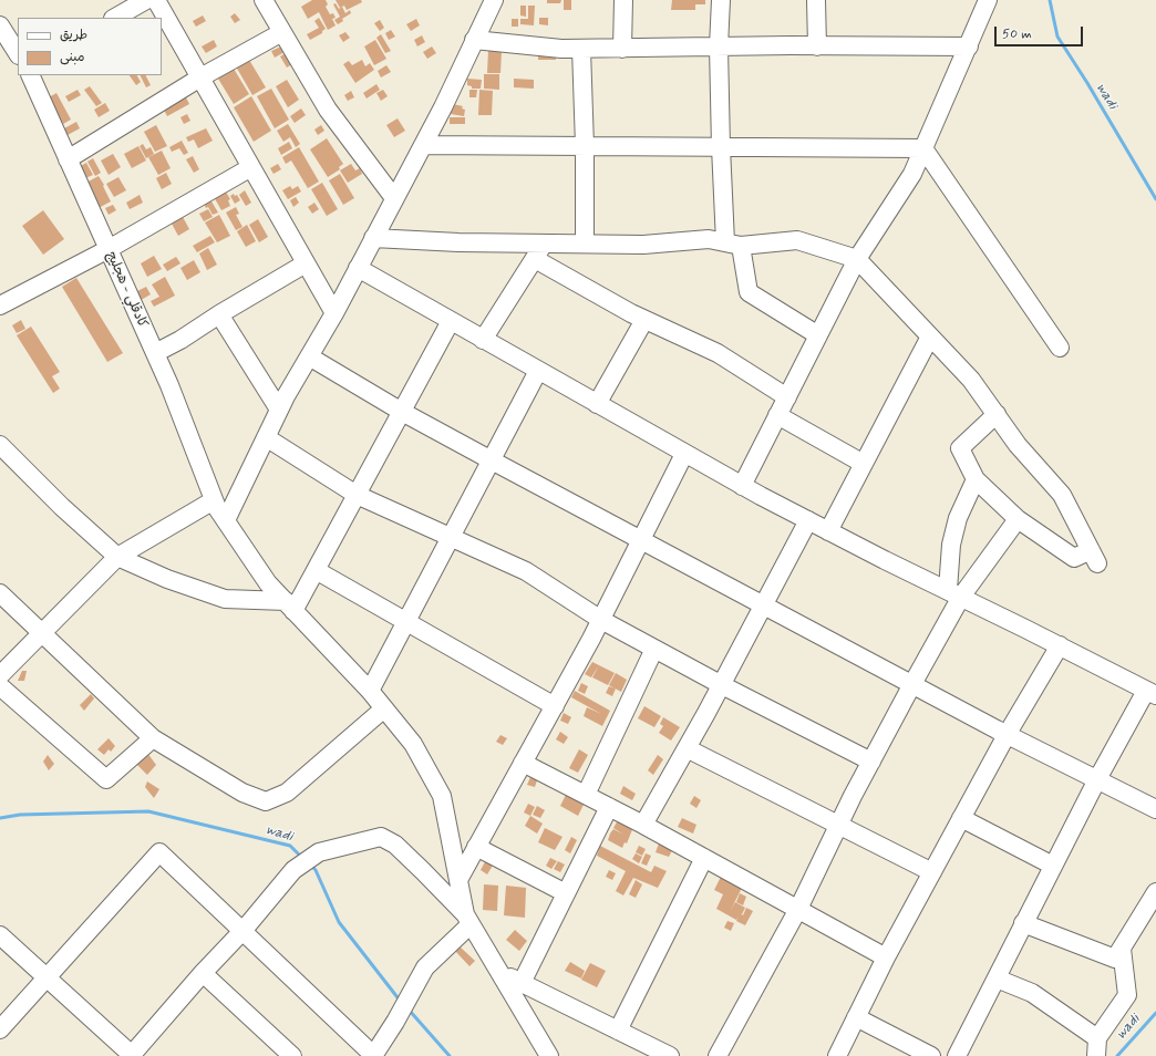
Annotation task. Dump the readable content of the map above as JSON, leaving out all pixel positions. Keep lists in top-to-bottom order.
{
  "streets": {
    "street": ["كادقلي - هجليج"]
  },
  "water": ["wadi"],
  "legend": ["طريق", "مبنى"],
  "scale_bar": "50 m"
}
